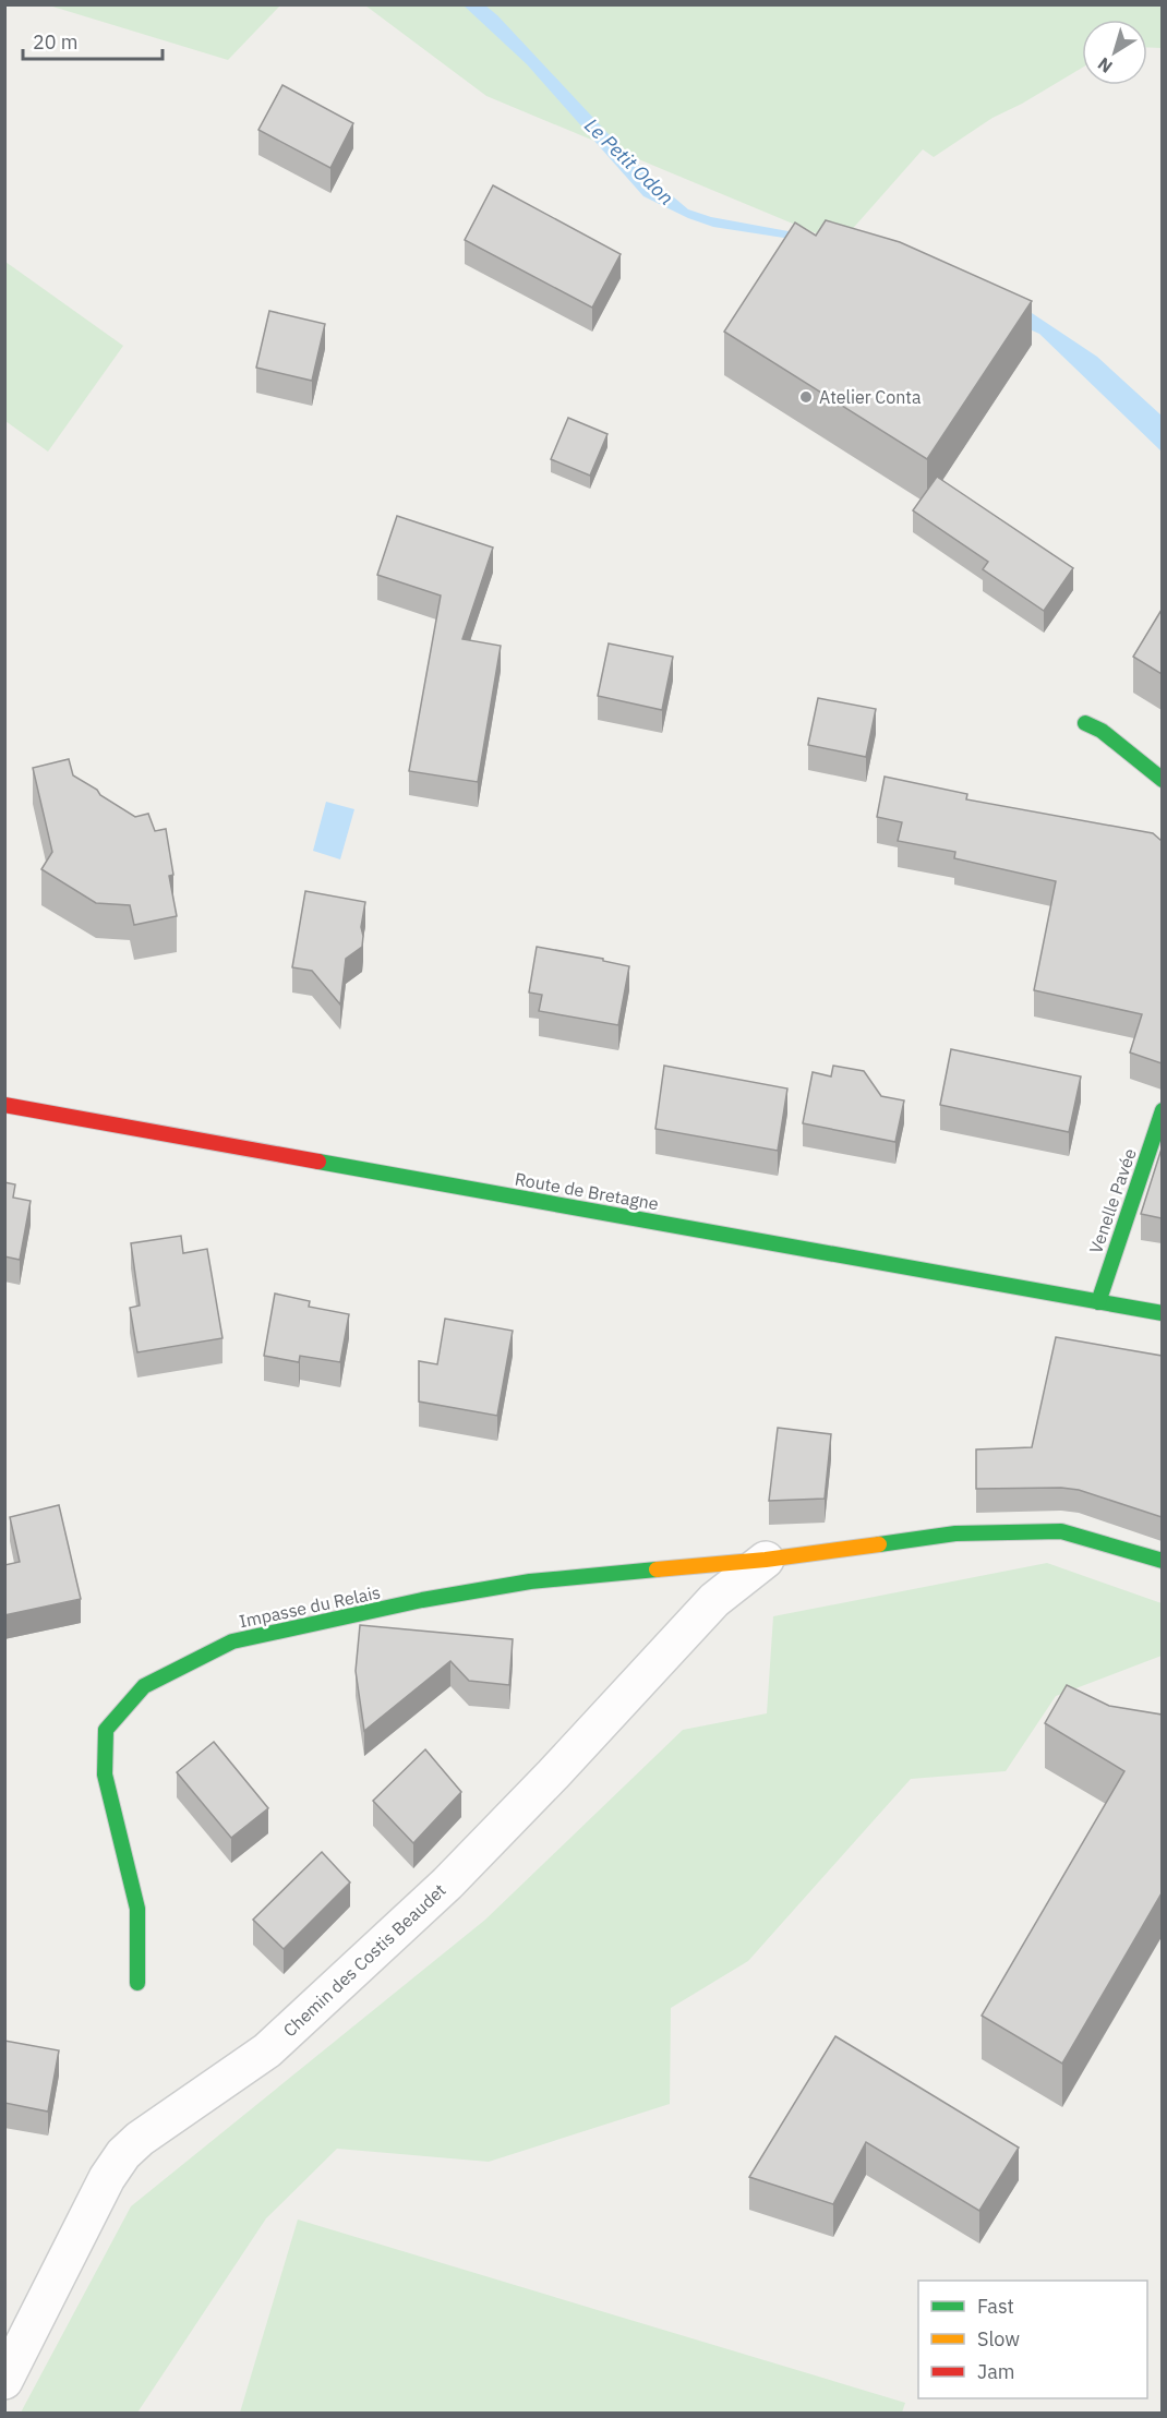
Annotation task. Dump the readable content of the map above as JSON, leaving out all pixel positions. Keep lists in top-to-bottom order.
{
  "streets": {
    "street": [
      "Route de Bretagne",
      "Venelle Pavée",
      "Impasse du Relais",
      "Chemin des Costis Beaudet"
    ]
  },
  "crossings": [
    ["Route de Bretagne", "Venelle Pavée"],
    ["Impasse du Relais", "Chemin des Costis Beaudet"]
  ],
  "water": ["Le Petit Odon"],
  "places": ["Atelier Conta"],
  "legend": ["Fast", "Slow", "Jam"],
  "scale_bar": "20 m",
  "north": "bottom left"
}
